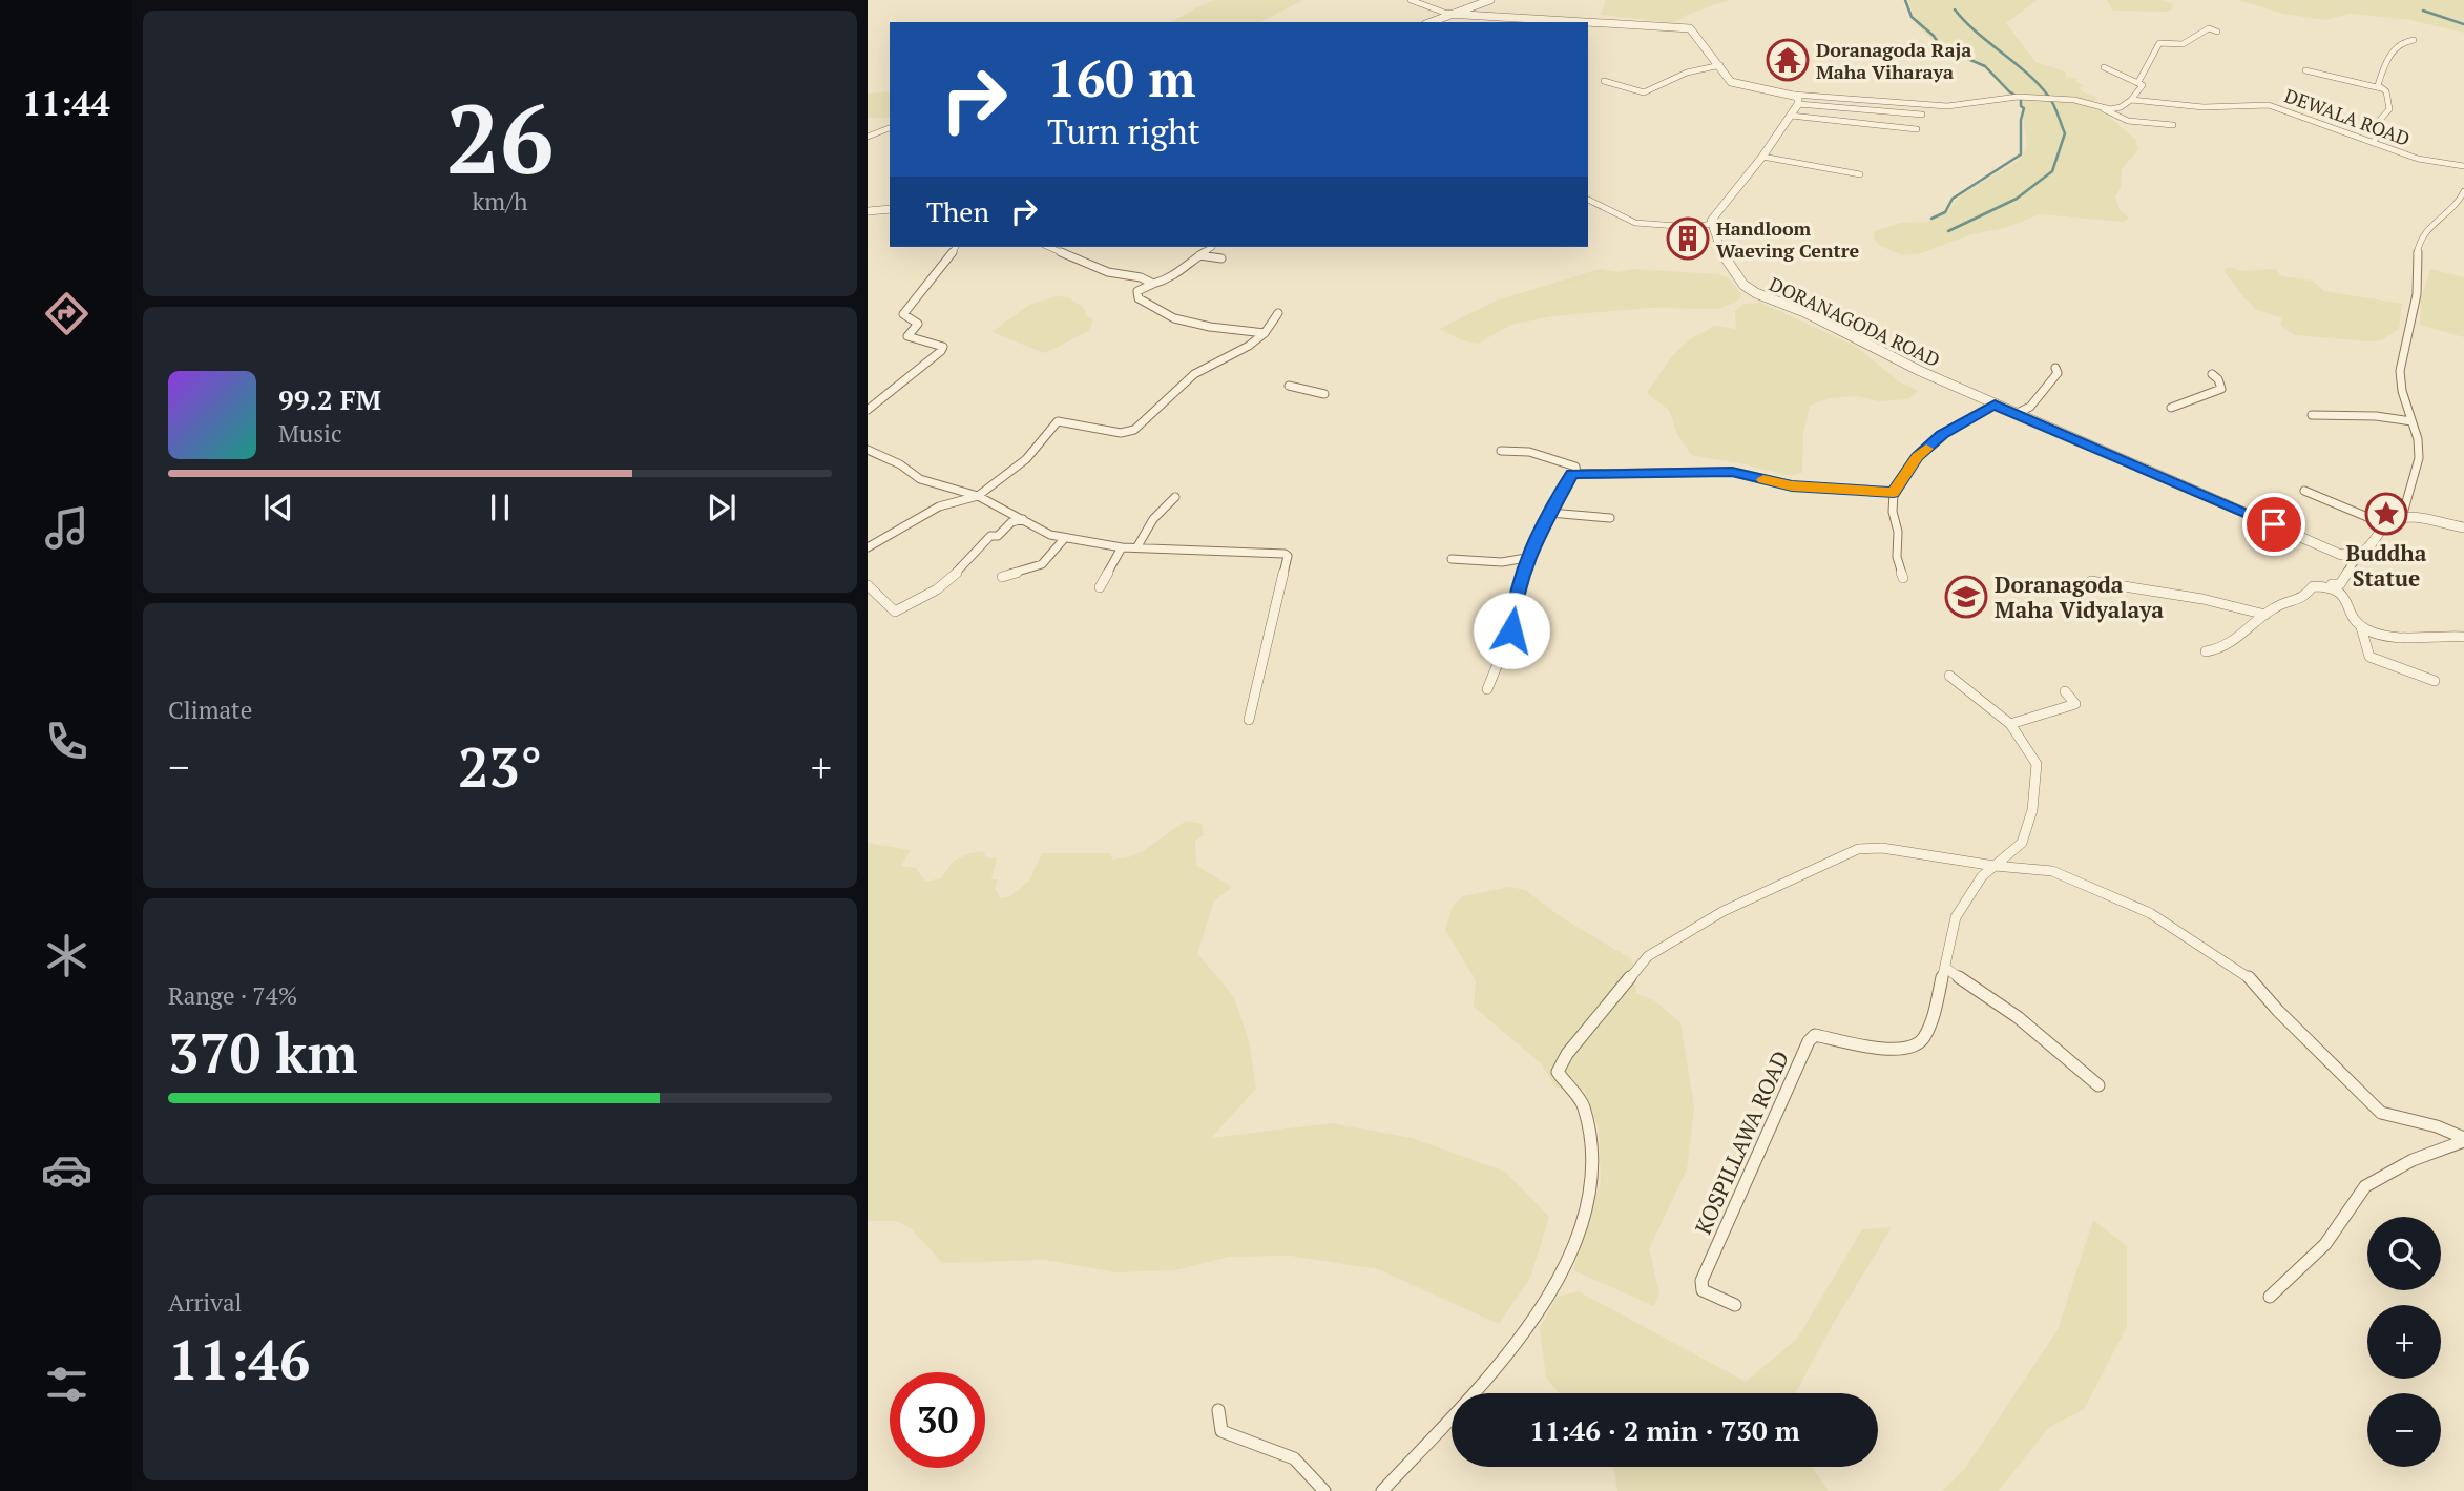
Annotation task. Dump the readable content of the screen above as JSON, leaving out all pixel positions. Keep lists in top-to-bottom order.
{
  "streets": {
    "street": ["DEWALA ROAD", "DORANAGODA ROAD", "KOSPILLAWA ROAD"]
  },
  "places": {
    "temple": ["Doranagoda Raja Maha Viharaya"],
    "building": ["Handloom Waeving Centre"],
    "place": ["Buddha Statue"],
    "school or university": ["Doranagoda Maha Vidyalaya"]
  },
  "page": {
    "tabs": "11:44",
    "tile": [
      ["26", "km/h"],
      "Climate",
      ["Range · 74%", "370 km"],
      ["Arrival", "11:46"]
    ],
    "turn": ["160 m", "Turn right"],
    "then": "Then",
    "song": ["99.2 FM", "Music"],
    "heat": ["−", "23°", "+"],
    "map_buttons": ["+", "−"],
    "limit": "30",
    "trip": "11:46 · 2 min · 730 m"
  }
}
